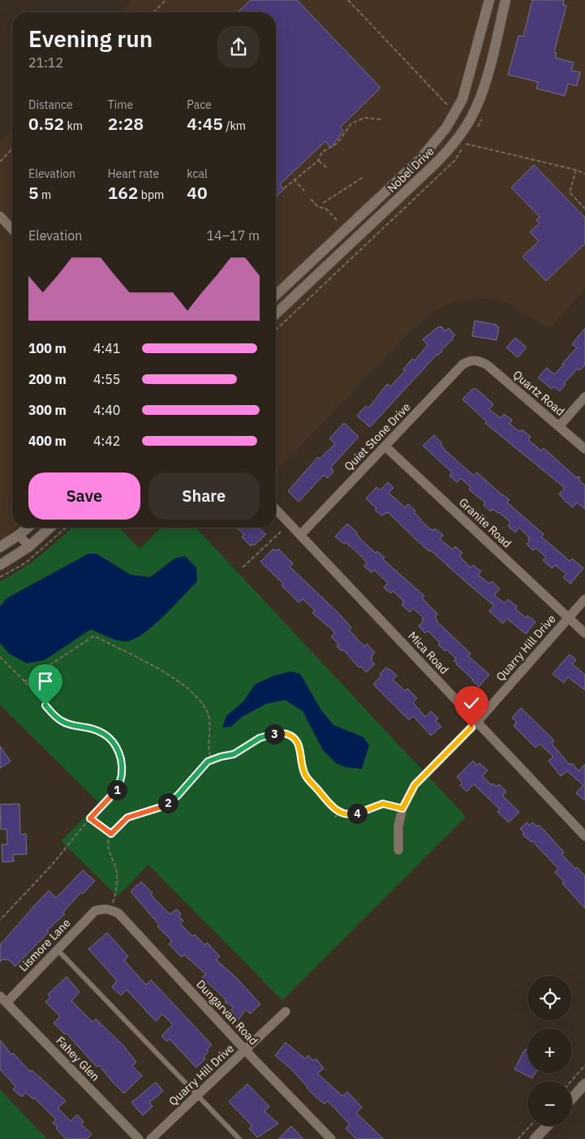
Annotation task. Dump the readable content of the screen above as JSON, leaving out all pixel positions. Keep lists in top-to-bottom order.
{
  "streets": {
    "street": [
      "Nobel Drive",
      "Quartz Road",
      "Quiet Stone Drive",
      "Granite Road",
      "Quarry Hill Drive",
      "Mica Road",
      "Lismore Lane",
      "Dungarvan Road",
      "Fahey Glen"
    ]
  },
  "crossings": [
    ["Quartz Road", "Quiet Stone Drive"],
    ["Quiet Stone Drive", "Granite Road"],
    ["Quiet Stone Drive", "Mica Road"],
    ["Granite Road", "Quarry Hill Drive"],
    ["Quarry Hill Drive", "Mica Road"],
    ["Quarry Hill Drive", "Dungarvan Road"],
    ["Lismore Lane", "Dungarvan Road"],
    ["Lismore Lane", "Fahey Glen"]
  ],
  "page": {
    "heading": ["Evening run", "21:12"],
    "stats": [
      ["Distance", "0.52 km"],
      ["Time", "2:28"],
      ["Pace", "4:45 /km"],
      ["Elevation", "5 m"],
      ["Heart rate", "162 bpm"],
      ["kcal", "40"]
    ],
    "chart": ["Elevation", "14–17 m"],
    "list": [
      {
        "name": "100 m",
        "note": "4:41"
      },
      {
        "name": "200 m",
        "note": "4:55"
      },
      {
        "name": "300 m",
        "note": "4:40"
      },
      {
        "name": "400 m",
        "note": "4:42"
      }
    ],
    "buttons": ["Save", "Share"],
    "pins": [
      "3",
      "1",
      "2",
      "4"
    ],
    "map_buttons": ["+", "−"]
  }
}
